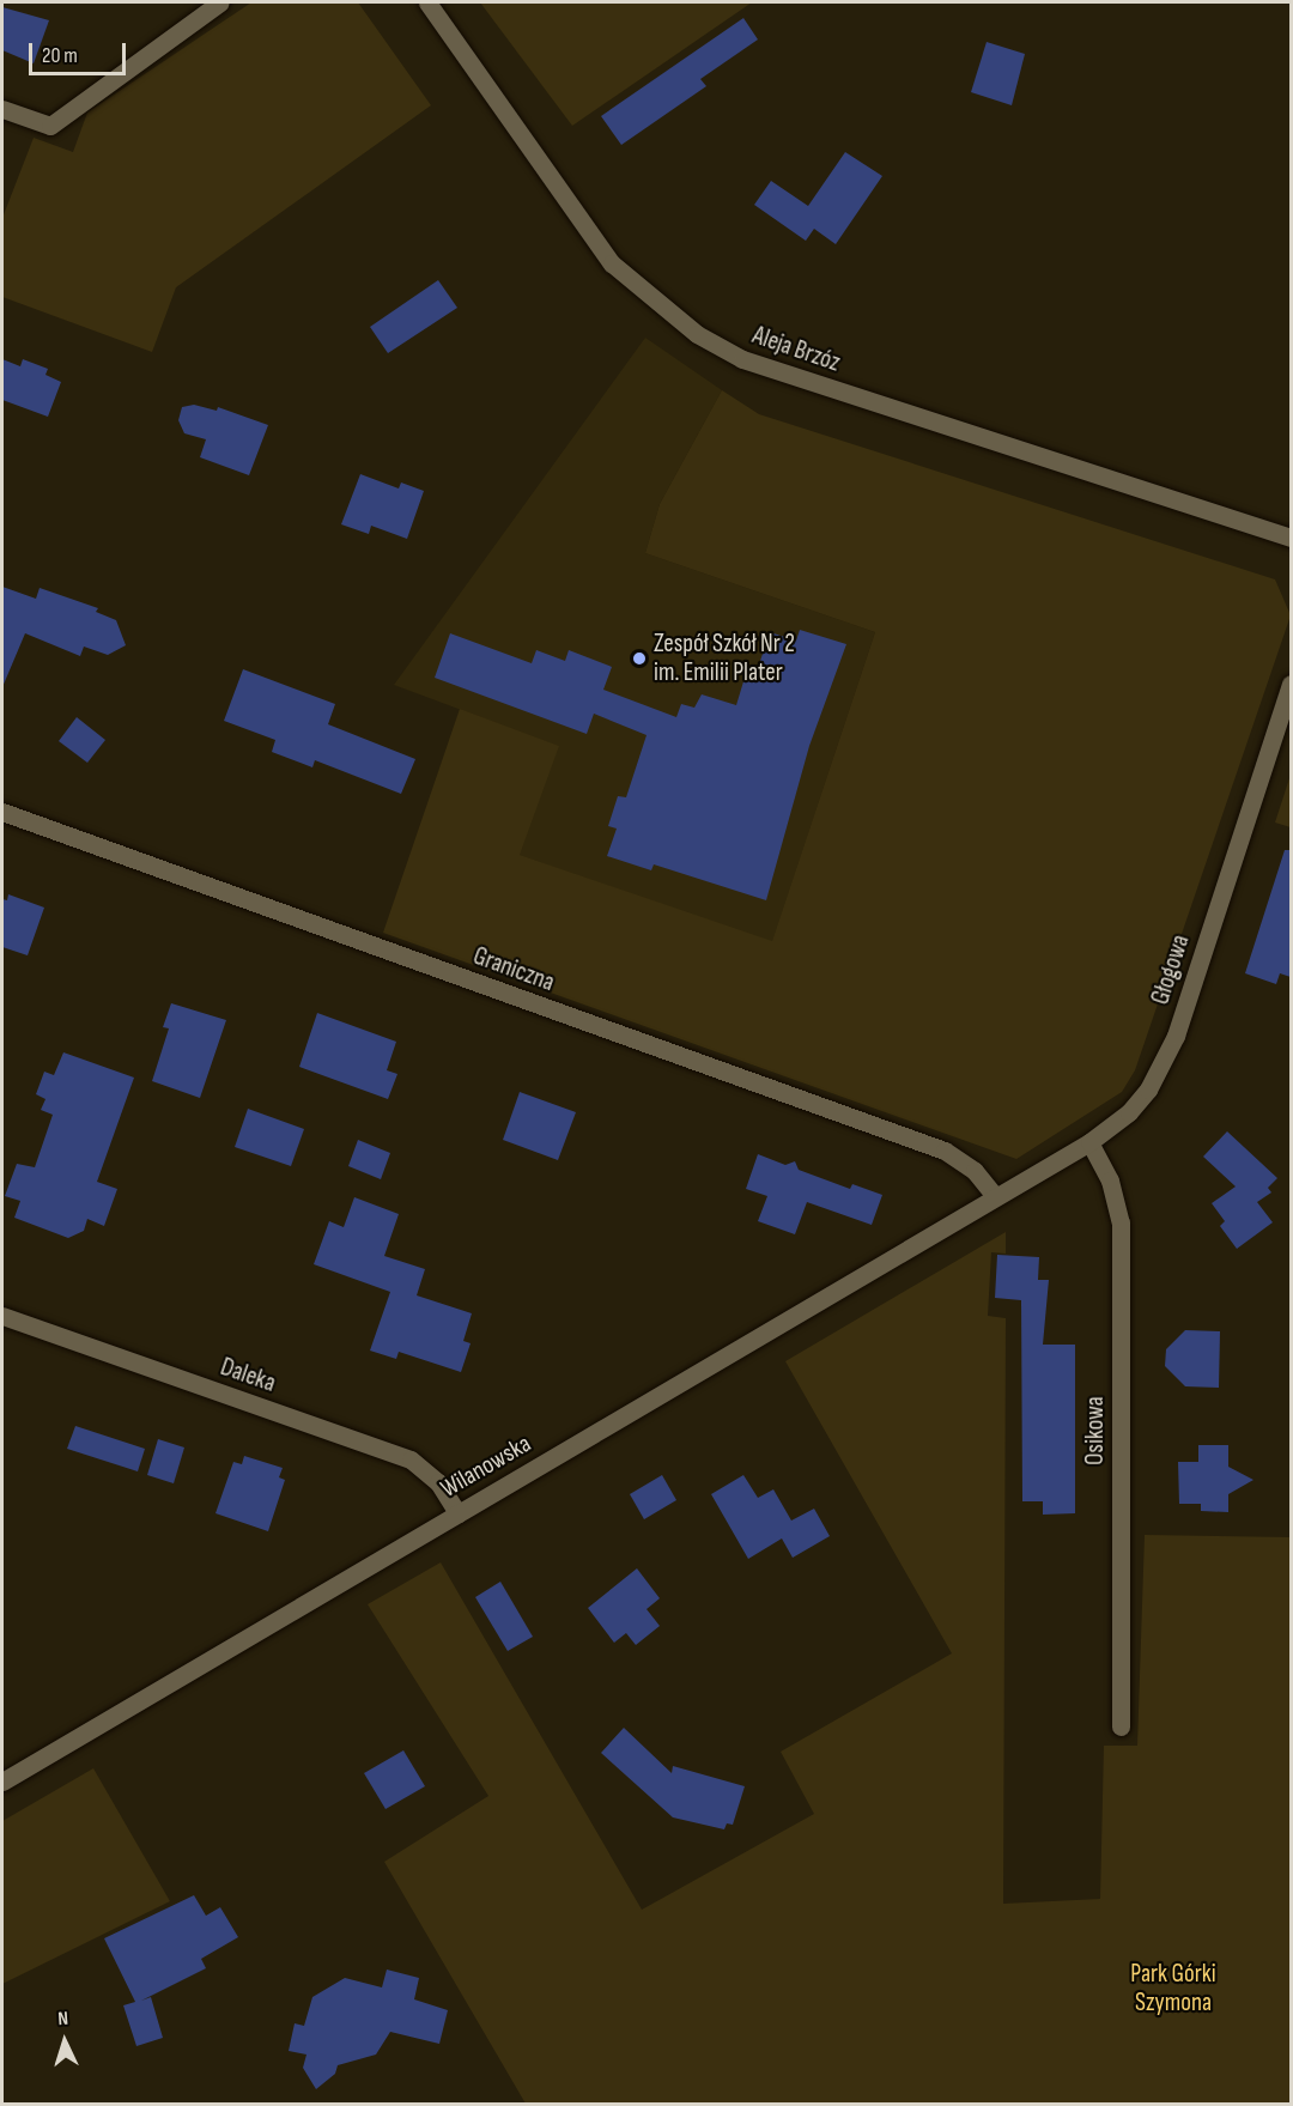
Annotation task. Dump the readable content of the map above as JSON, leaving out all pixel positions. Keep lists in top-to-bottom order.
{
  "streets": {
    "street": [
      "Aleja Brzóz",
      "Graniczna",
      "Głogowa",
      "Daleka",
      "Osikowa",
      "Wilanowska"
    ]
  },
  "crossings": [
    ["Graniczna", "Głogowa"],
    ["Graniczna", "Wilanowska"],
    ["Głogowa", "Osikowa"],
    ["Głogowa", "Wilanowska"],
    ["Daleka", "Wilanowska"]
  ],
  "parks": ["Park Górki Szymona"],
  "places": ["Zespół Szkół Nr 2 im. Emilii Plater"],
  "scale_bar": "20 m",
  "north": "top"
}
